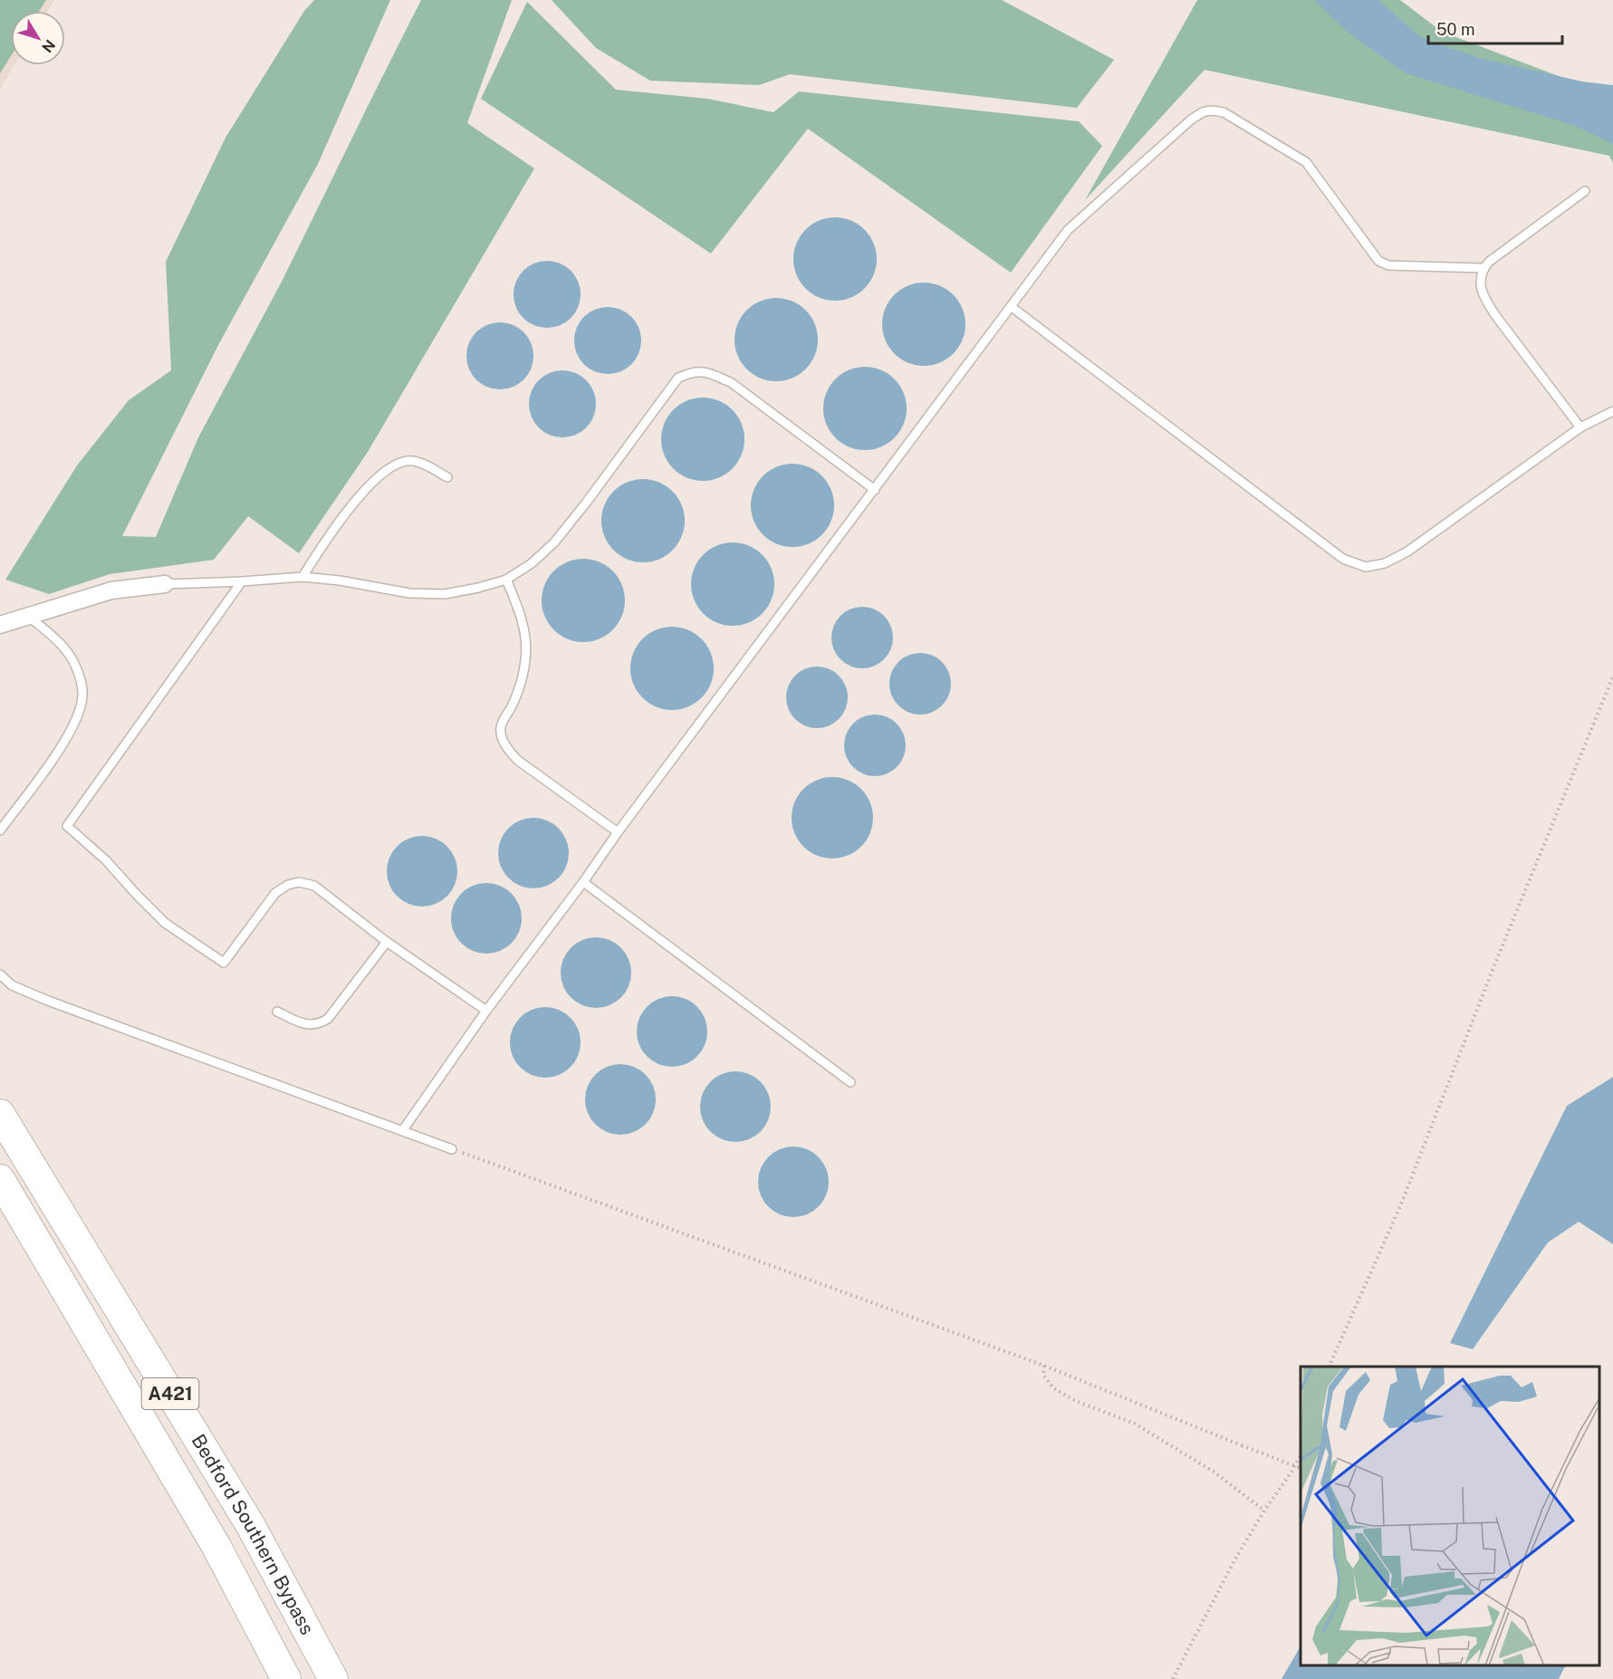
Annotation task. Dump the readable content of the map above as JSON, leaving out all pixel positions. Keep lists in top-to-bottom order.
{
  "streets": {
    "highway": ["A421", "Bedford Southern Bypass"]
  },
  "scale_bar": "50 m",
  "north": "bottom right"
}
